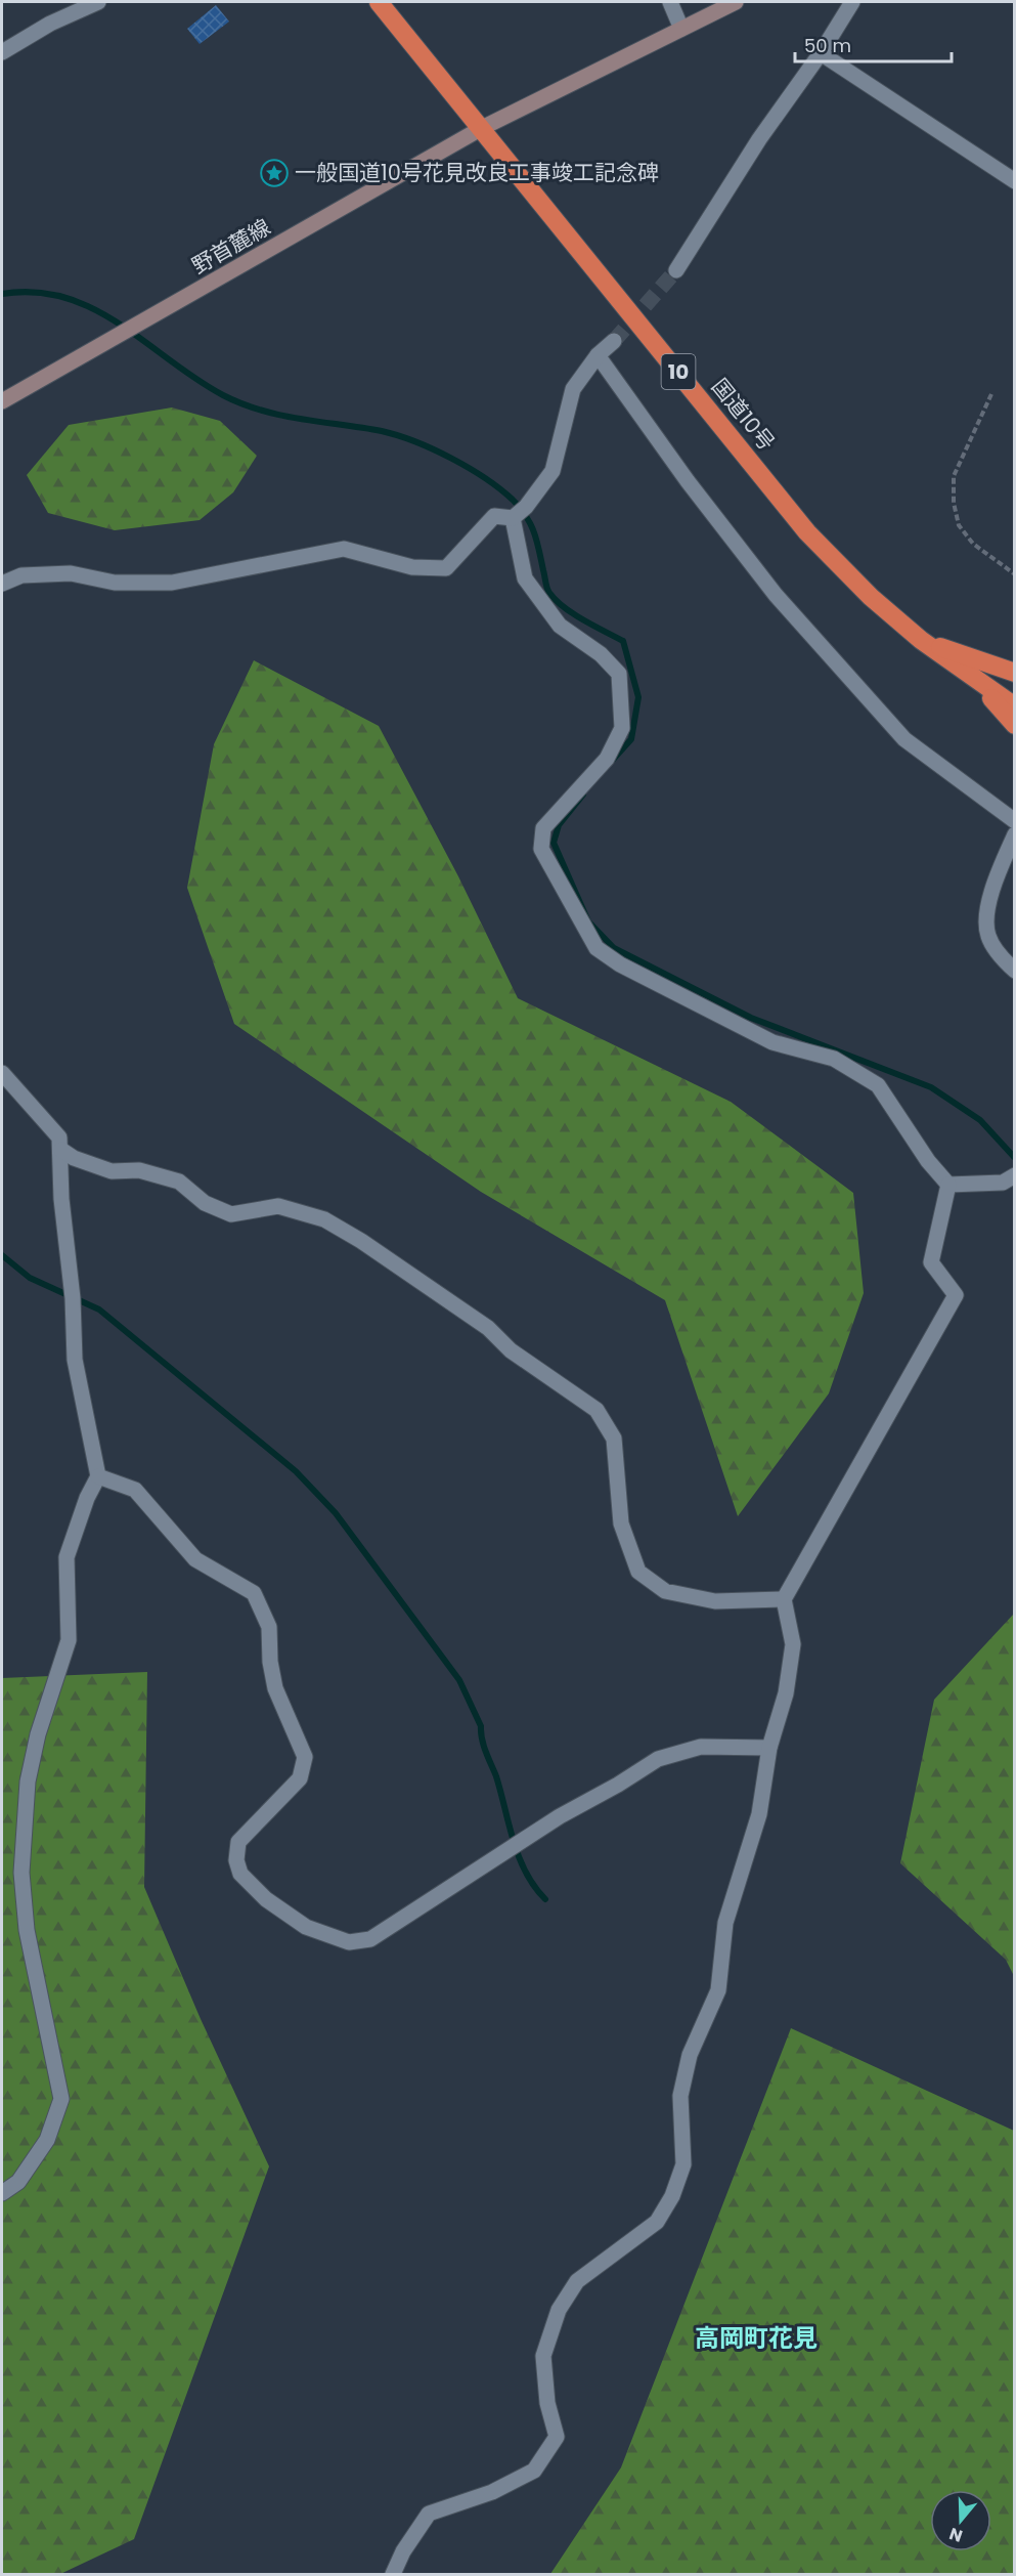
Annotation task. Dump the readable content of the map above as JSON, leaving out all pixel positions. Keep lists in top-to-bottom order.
{
  "streets": {
    "highway": ["10", "国道10号"],
    "main road": ["野首麓線"]
  },
  "crossings": [
    ["野首麓線", "国道10号"]
  ],
  "districts": ["高岡町花見"],
  "places": {
    "place": ["一般国道10号花見改良工事竣工記念碑"]
  },
  "scale_bar": "50 m",
  "north": "bottom"
}
